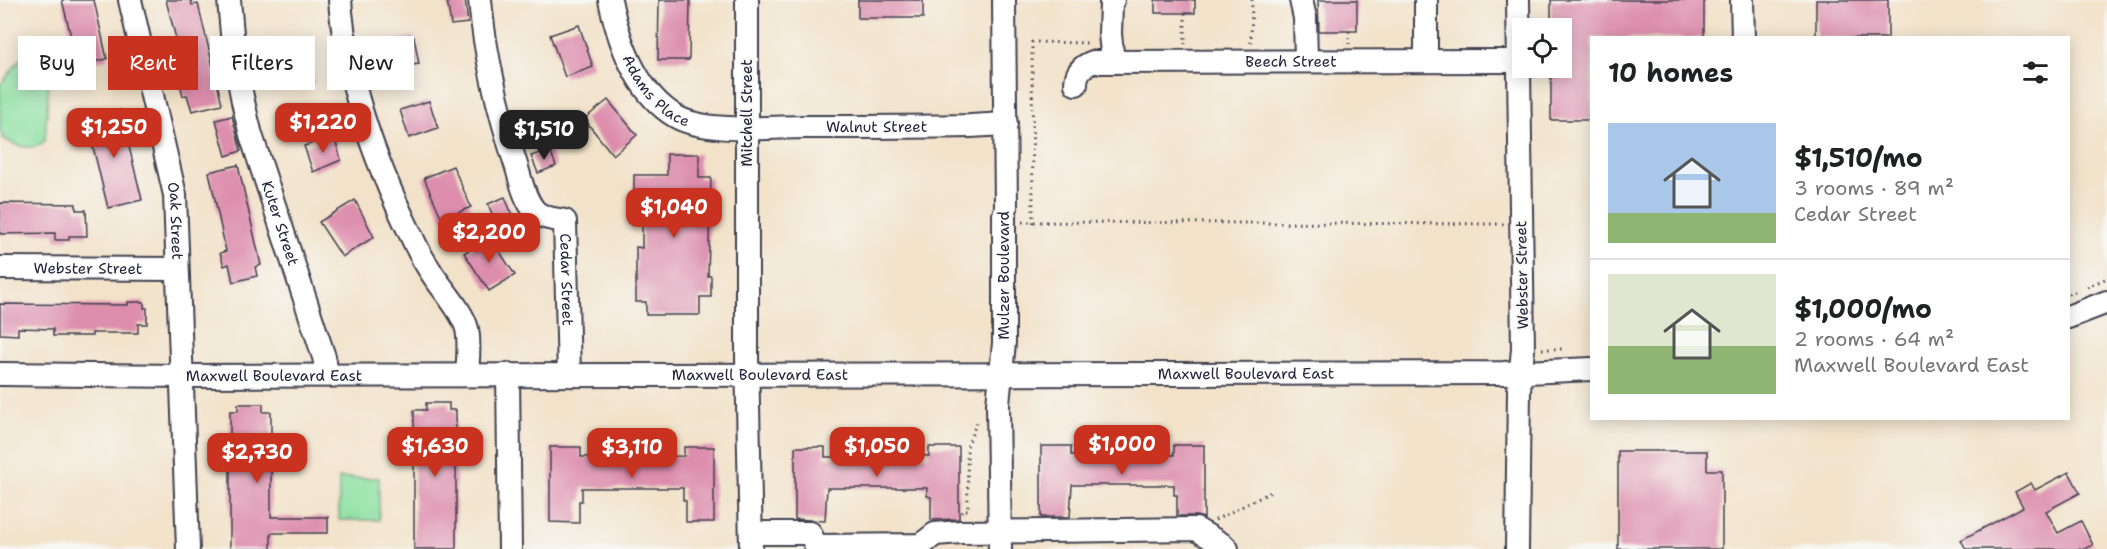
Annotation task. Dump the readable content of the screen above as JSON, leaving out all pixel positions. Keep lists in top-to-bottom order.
{
  "streets": {
    "street": [
      "Beech Street",
      "Adams Place",
      "Mitchell Street",
      "Walnut Street",
      "Oak Street",
      "Kuter Street",
      "Webster Street",
      "Mulzer Boulevard",
      "Cedar Street",
      "Maxwell Boulevard East"
    ]
  },
  "crossings": [
    ["Adams Place", "Mitchell Street"],
    ["Adams Place", "Walnut Street"],
    ["Mitchell Street", "Walnut Street"],
    ["Mitchell Street", "Maxwell Boulevard East"],
    ["Walnut Street", "Mulzer Boulevard"],
    ["Oak Street", "Webster Street"],
    ["Oak Street", "Maxwell Boulevard East"],
    ["Kuter Street", "Maxwell Boulevard East"],
    ["Webster Street", "Maxwell Boulevard East"],
    ["Mulzer Boulevard", "Maxwell Boulevard East"],
    ["Cedar Street", "Maxwell Boulevard East"]
  ],
  "page": {
    "chip": [
      "Buy",
      "Rent",
      "Filters",
      "New"
    ],
    "heading": "10 homes",
    "price": [
      "$1,220",
      "$1,250",
      "$1,510",
      "$1,040",
      "$2,200",
      "$1,000",
      "$1,630",
      "$1,050",
      "$3,110",
      "$2,730"
    ],
    "list": [
      {
        "name": "$1,510/mo",
        "note": "3 rooms · 89 m² · Cedar Street"
      },
      {
        "name": "$1,000/mo",
        "note": "2 rooms · 64 m² · Maxwell Boulevard East"
      }
    ]
  }
}
